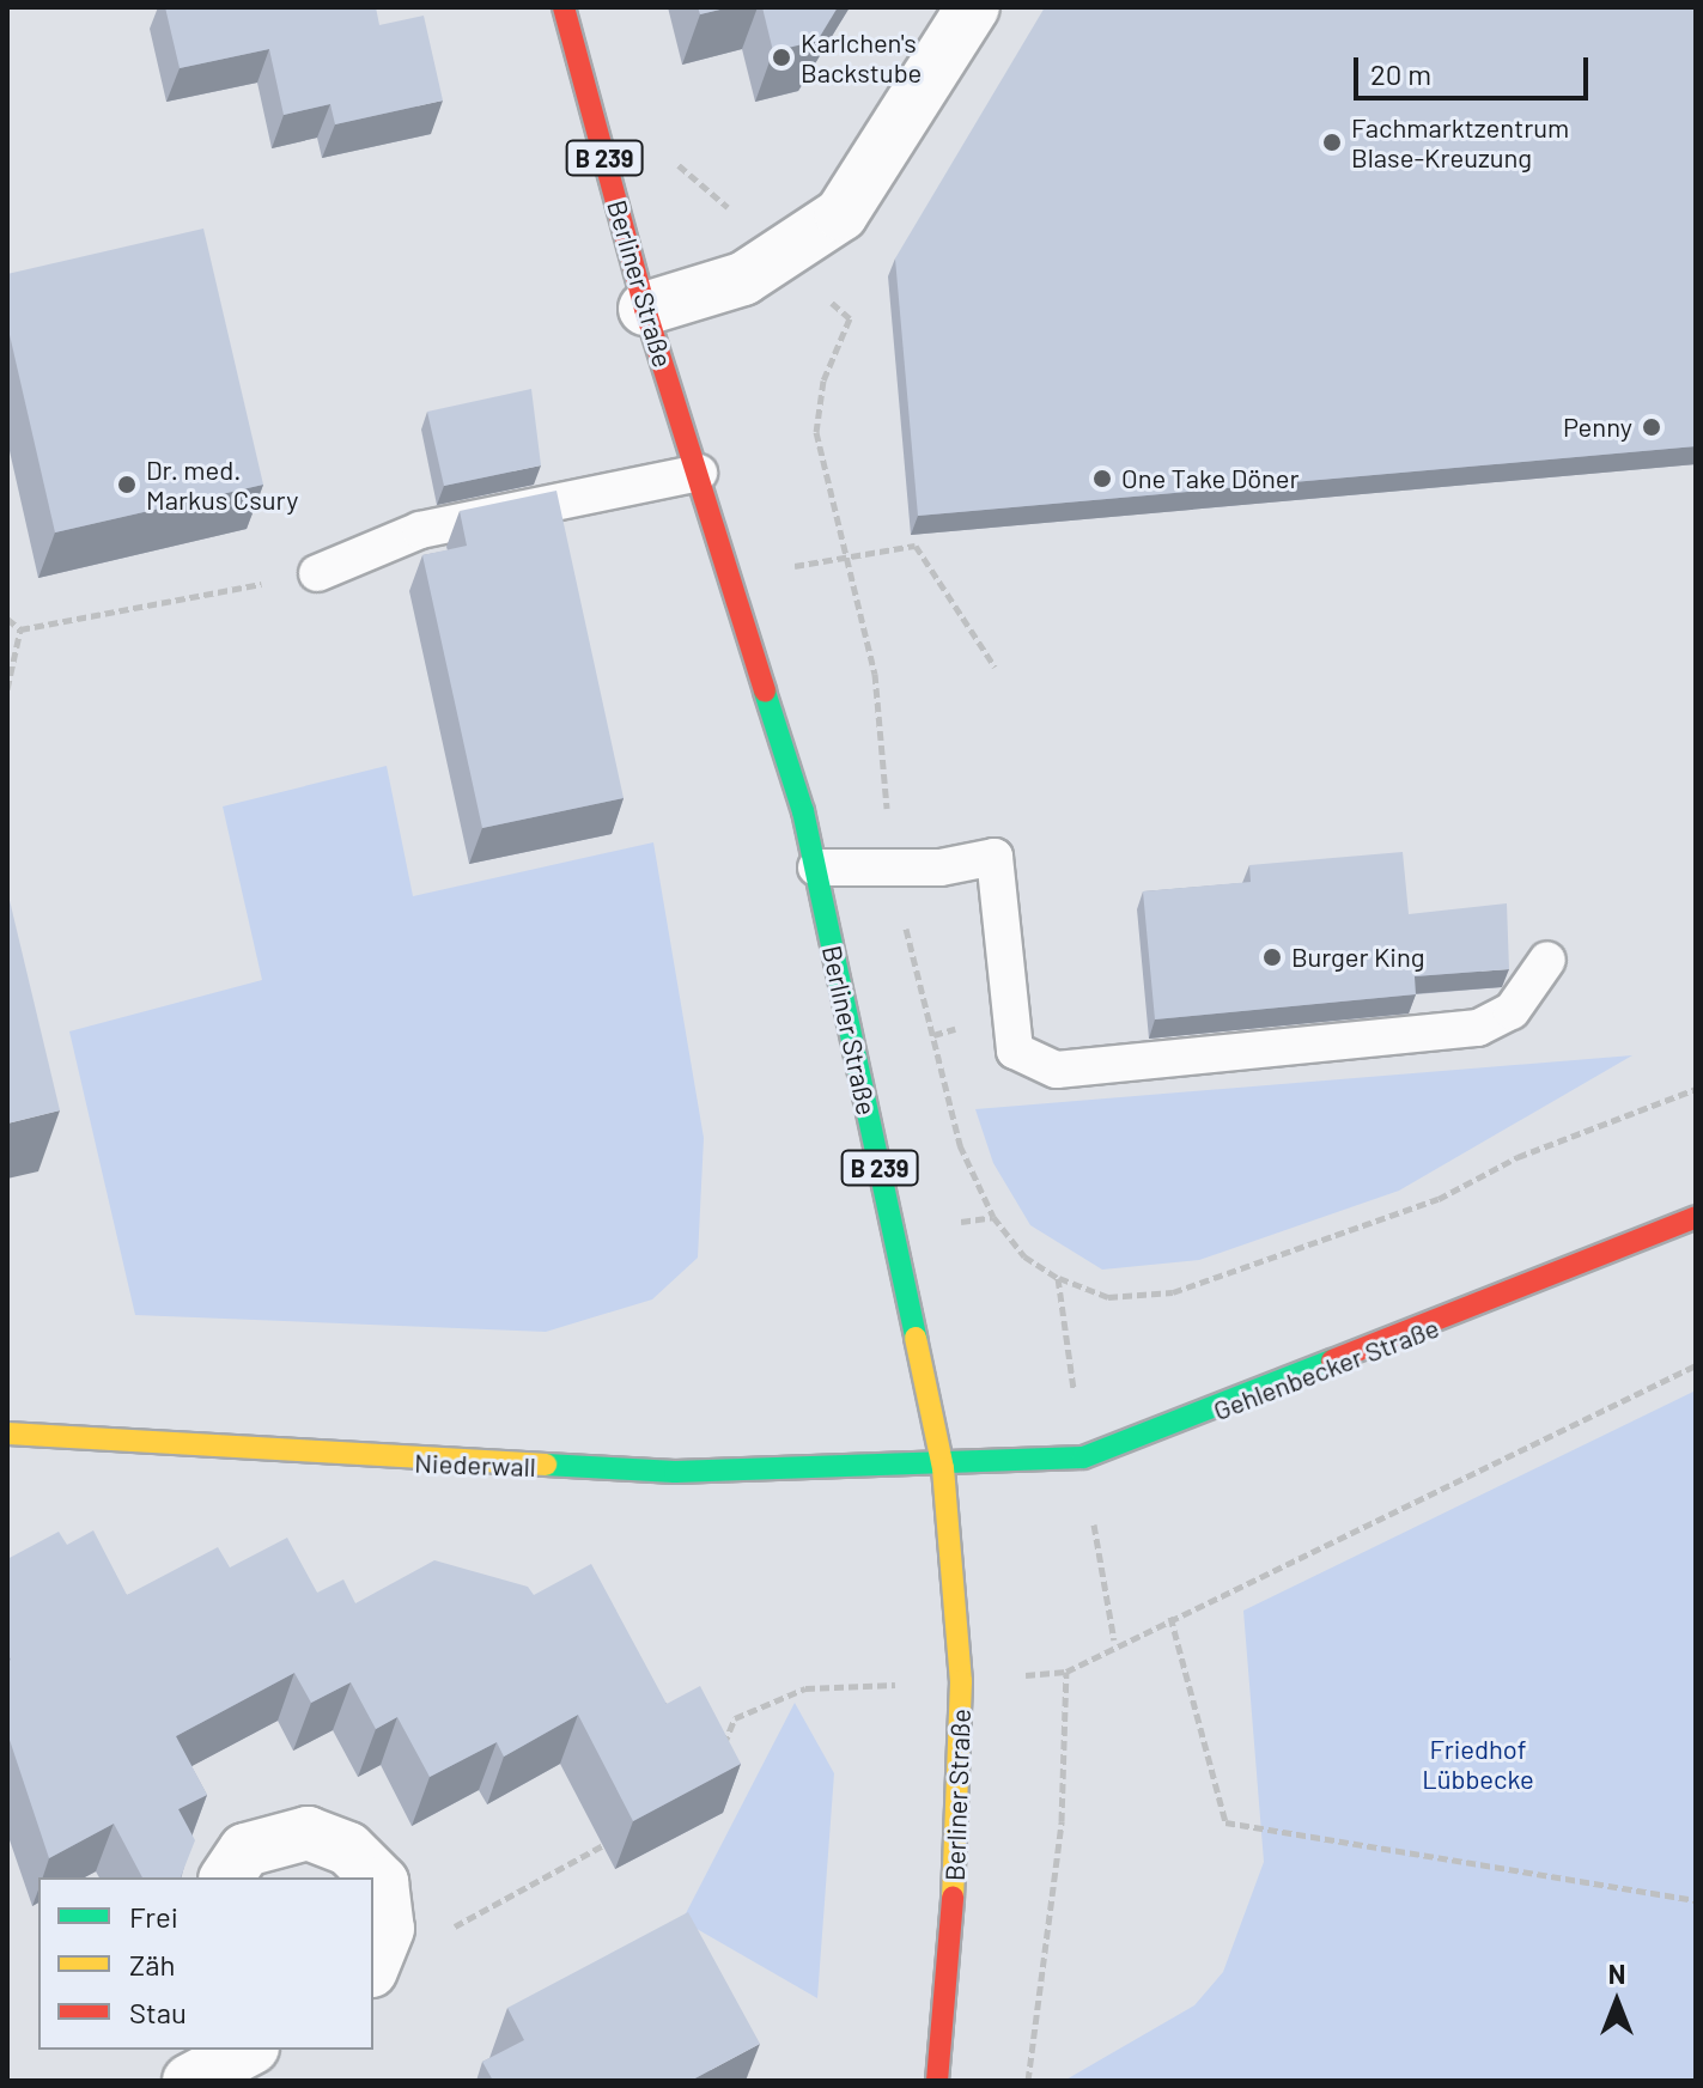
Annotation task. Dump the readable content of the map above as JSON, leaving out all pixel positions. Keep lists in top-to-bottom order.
{
  "streets": {
    "main road": [
      "B 239",
      "Berliner Straße",
      "Gehlenbecker Straße",
      "Niederwall"
    ]
  },
  "crossings": [
    ["Berliner Straße", "Gehlenbecker Straße"],
    ["Berliner Straße", "Niederwall"],
    ["Gehlenbecker Straße", "Niederwall"]
  ],
  "parks": ["Friedhof Lübbecke"],
  "places": [
    "Karlchen's Backstube",
    "Fachmarktzentrum Blase-Kreuzung",
    "Penny",
    "One Take Döner",
    "Dr. med. Markus Csury",
    "Burger King"
  ],
  "legend": ["Frei", "Zäh", "Stau"],
  "scale_bar": "20 m",
  "north": "top"
}
